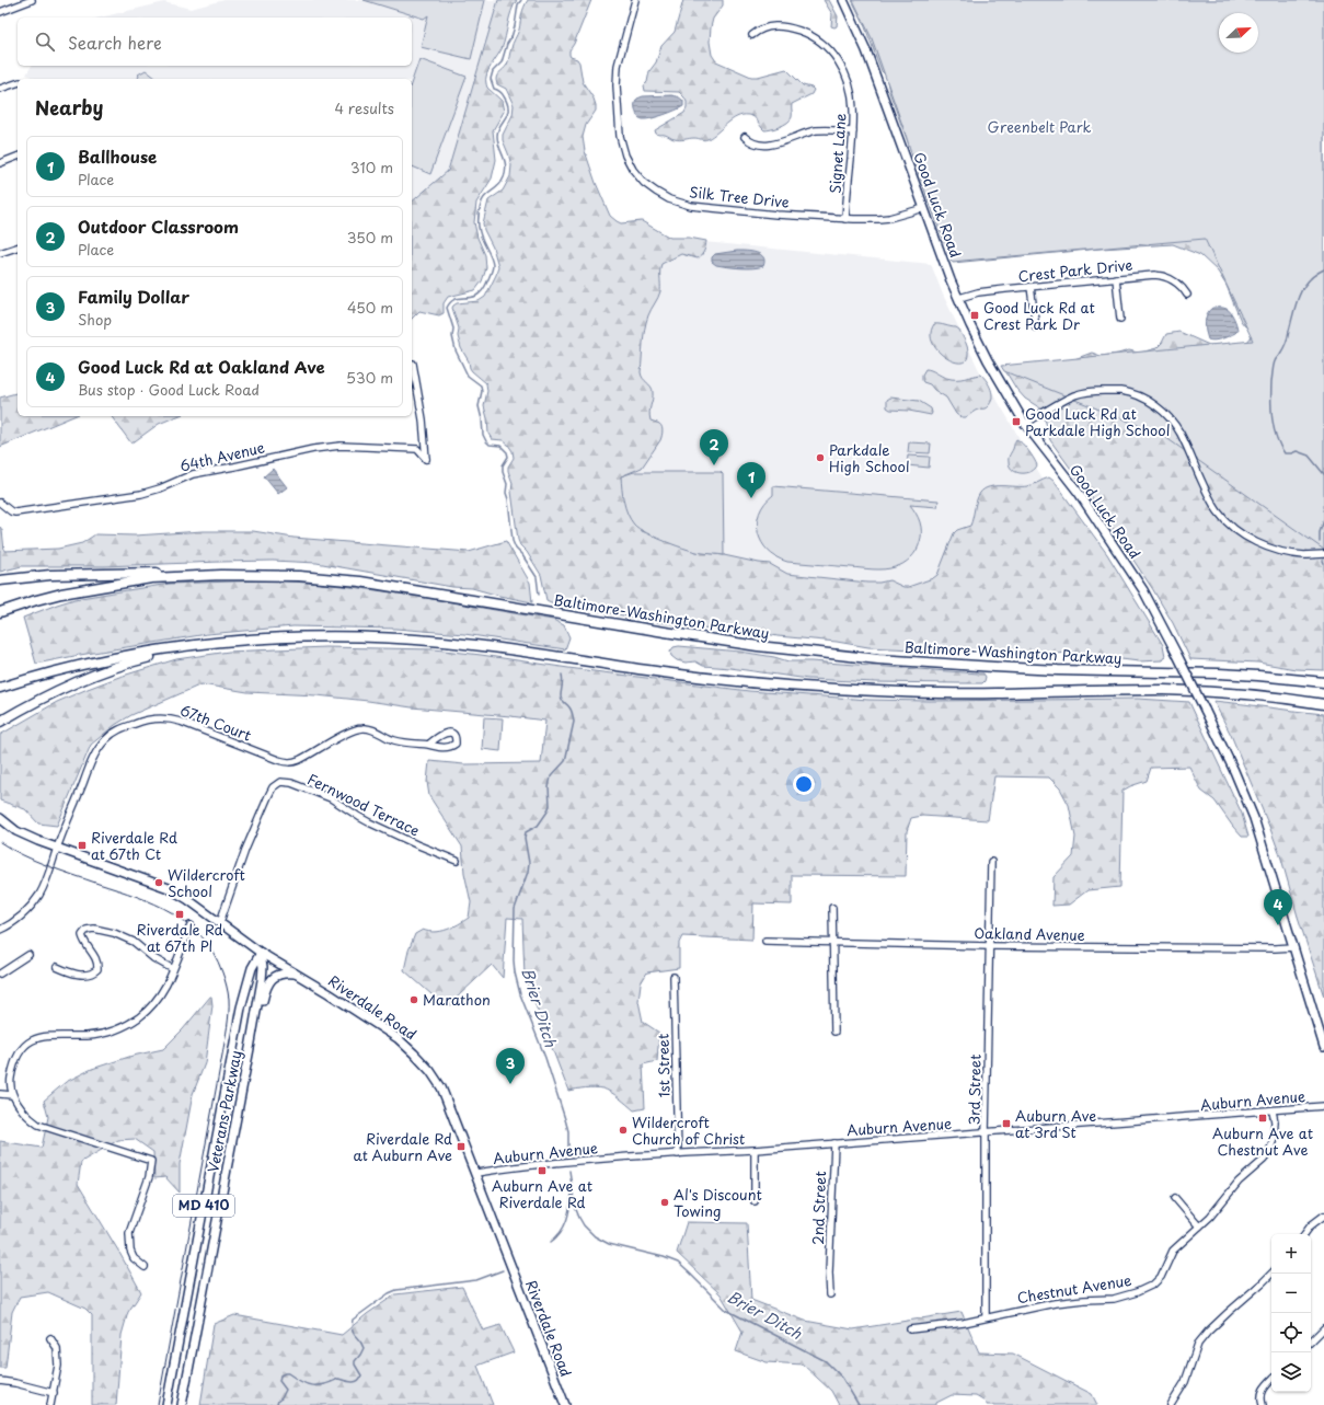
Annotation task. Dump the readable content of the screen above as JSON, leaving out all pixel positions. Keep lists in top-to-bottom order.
{
  "streets": {
    "highway": ["Baltimore-Washington Parkway"],
    "main road": [
      "Good Luck Road",
      "Riverdale Road",
      "Veterans Parkway",
      "MD 410"
    ],
    "street": [
      "Signet Lane",
      "Silk Tree Drive",
      "Crest Park Drive",
      "64th Avenue",
      "67th Court",
      "Fernwood Terrace",
      "Oakland Avenue",
      "1st Street",
      "3rd Street",
      "Auburn Avenue",
      "2nd Street",
      "Chestnut Avenue"
    ]
  },
  "crossings": [
    ["Signet Lane", "Silk Tree Drive"],
    ["Silk Tree Drive", "Good Luck Road"],
    ["Good Luck Road", "Crest Park Drive"],
    ["Good Luck Road", "Oakland Avenue"],
    ["67th Court", "Riverdale Road"],
    ["Fernwood Terrace", "Riverdale Road"],
    ["Oakland Avenue", "3rd Street"],
    ["Riverdale Road", "Auburn Avenue"],
    ["Riverdale Road", "Veterans Parkway"],
    ["1st Street", "Auburn Avenue"],
    ["3rd Street", "Auburn Avenue"],
    ["3rd Street", "Chestnut Avenue"],
    ["Auburn Avenue", "2nd Street"],
    ["Auburn Avenue", "Chestnut Avenue"]
  ],
  "water": ["Brier Ditch"],
  "parks": ["Greenbelt Park"],
  "places": {
    "transit": [
      "Good Luck Rd at Crest Park Dr",
      "Good Luck Rd at Parkdale High School",
      "Riverdale Rd at 67th Ct",
      "Riverdale Rd at 67th Pl",
      "Auburn Ave at Chestnut Ave",
      "Auburn Ave at 3rd St",
      "Riverdale Rd at Auburn Ave",
      "Auburn Ave at Riverdale Rd"
    ],
    "other": [
      "Parkdale High School",
      "Wildercroft School",
      "Marathon",
      "Wildercroft Church of Christ",
      "Al's Discount Towing"
    ]
  },
  "north": "top right",
  "page": {
    "search": "Search here",
    "heading": ["Nearby", "4 results"],
    "list": [
      {
        "mark": "1",
        "name": "Ballhouse",
        "note": "Place",
        "value": "310 m"
      },
      {
        "mark": "2",
        "name": "Outdoor Classroom",
        "note": "Place",
        "value": "350 m"
      },
      {
        "mark": "3",
        "name": "Family Dollar",
        "note": "Shop",
        "value": "450 m"
      },
      {
        "mark": "4",
        "name": "Good Luck Rd at Oakland Ave",
        "note": "Bus stop · Good Luck Road",
        "value": "530 m"
      }
    ],
    "pins": [
      "2",
      "1",
      "4",
      "3"
    ],
    "map_buttons": ["+", "−"]
  }
}
